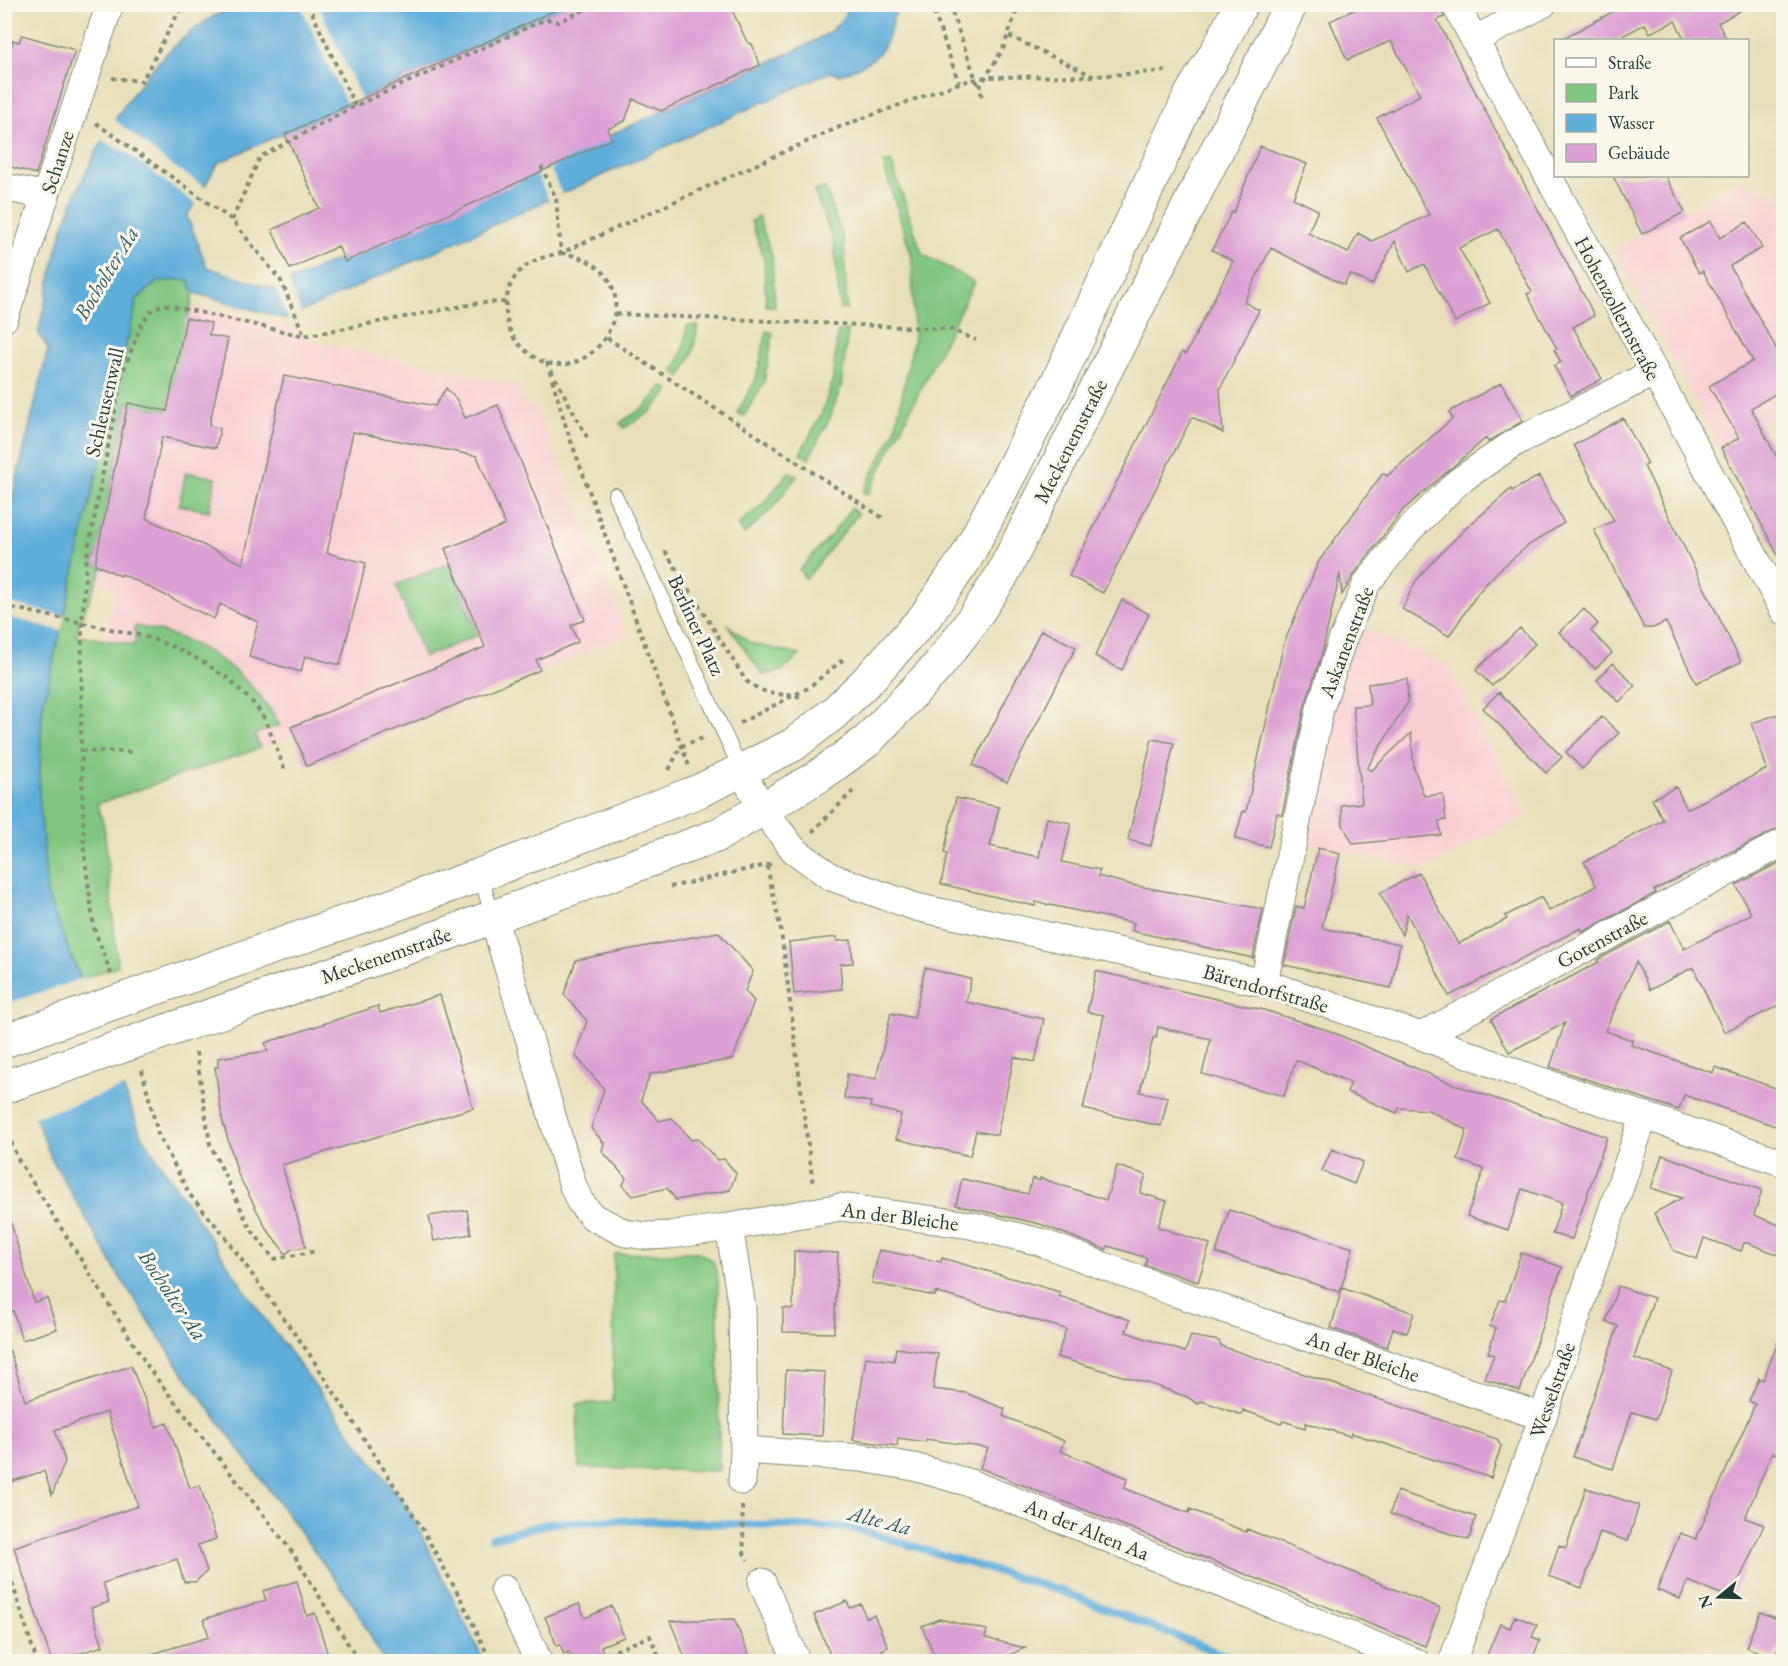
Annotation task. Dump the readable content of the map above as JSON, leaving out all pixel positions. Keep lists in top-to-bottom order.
{
  "streets": {
    "main road": ["Meckenemstraße"],
    "street": [
      "Schanze",
      "Hohenzollernstraße",
      "Askanenstraße",
      "Gotenstraße",
      "Bärendorfstraße",
      "An der Bleiche",
      "Wesselstraße",
      "An der Alten Aa"
    ],
    "lane": ["Berliner Platz"],
    "path": ["Schleusenwall"]
  },
  "crossings": [
    ["Hohenzollernstraße", "Askanenstraße"],
    ["Meckenemstraße", "Berliner Platz"],
    ["Meckenemstraße", "Bärendorfstraße"],
    ["Meckenemstraße", "An der Bleiche"],
    ["Askanenstraße", "Bärendorfstraße"],
    ["Gotenstraße", "Bärendorfstraße"],
    ["Bärendorfstraße", "Wesselstraße"],
    ["An der Bleiche", "Wesselstraße"]
  ],
  "water": ["Bocholter Aa", "Alte Aa"],
  "legend": [
    "Straße",
    "Park",
    "Wasser",
    "Gebäude"
  ],
  "north": "left"
}
